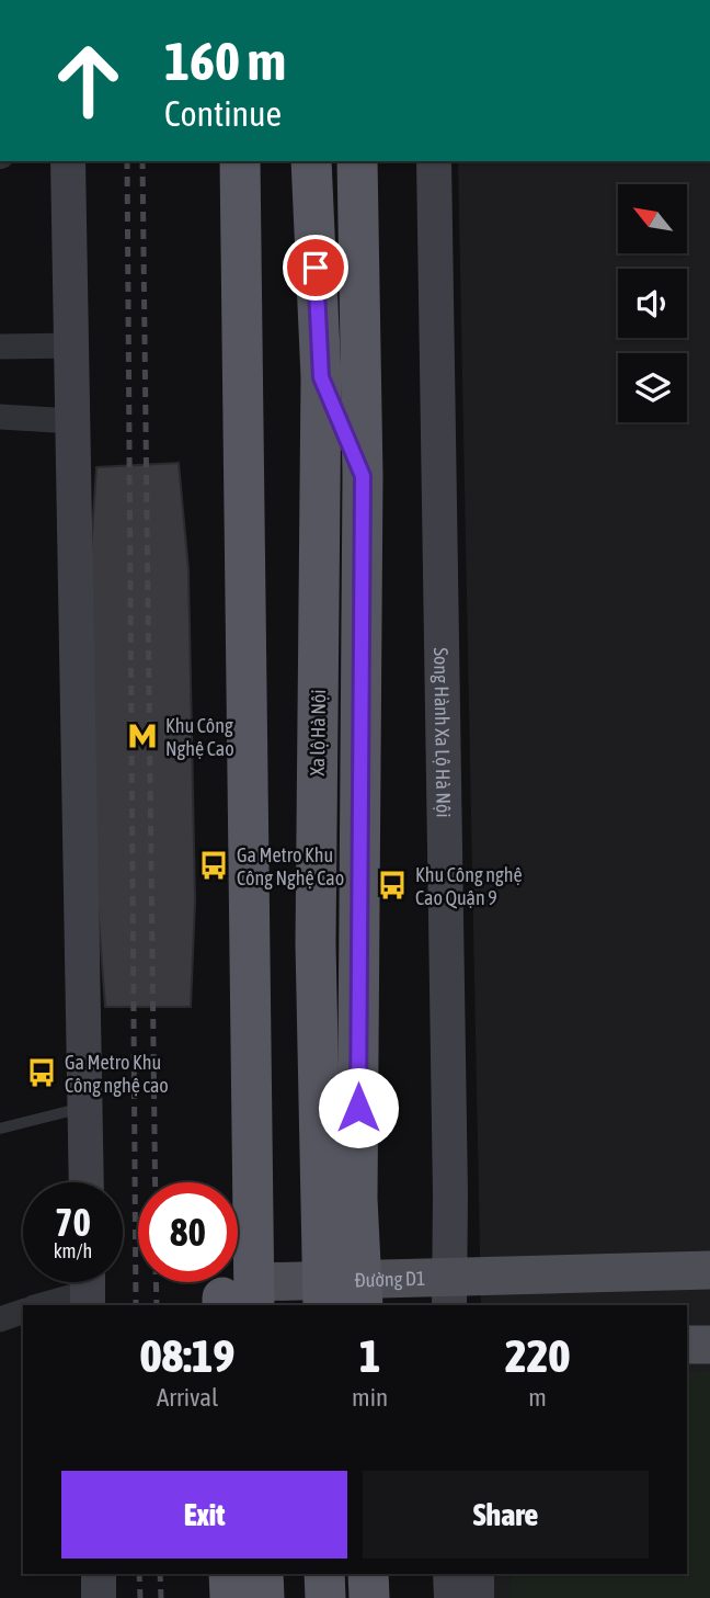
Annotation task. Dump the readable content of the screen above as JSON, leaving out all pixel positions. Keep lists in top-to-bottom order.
{
  "streets": {
    "highway": ["Xa lộ Hà Nội"],
    "main road": ["Song Hành Xa Lộ Hà Nội", "Đường D1"]
  },
  "crossings": [
    ["Xa lộ Hà Nội", "Đường D1"],
    ["Song Hành Xa Lộ Hà Nội", "Đường D1"]
  ],
  "places": {
    "metro station": ["Khu Công Nghệ Cao"],
    "bus stop": ["Ga Metro Khu Công Nghệ Cao", "Khu Công nghệ Cao Quận 9", "Ga Metro Khu Công nghệ cao"]
  },
  "north": "top left",
  "page": {
    "turn": ["160 m", "Continue"],
    "speed": "70 km/h",
    "limit": "80",
    "eta": [
      "08:19",
      "Arrival",
      "1",
      "min",
      "220",
      "m"
    ],
    "buttons": ["Exit", "Share"]
  }
}
